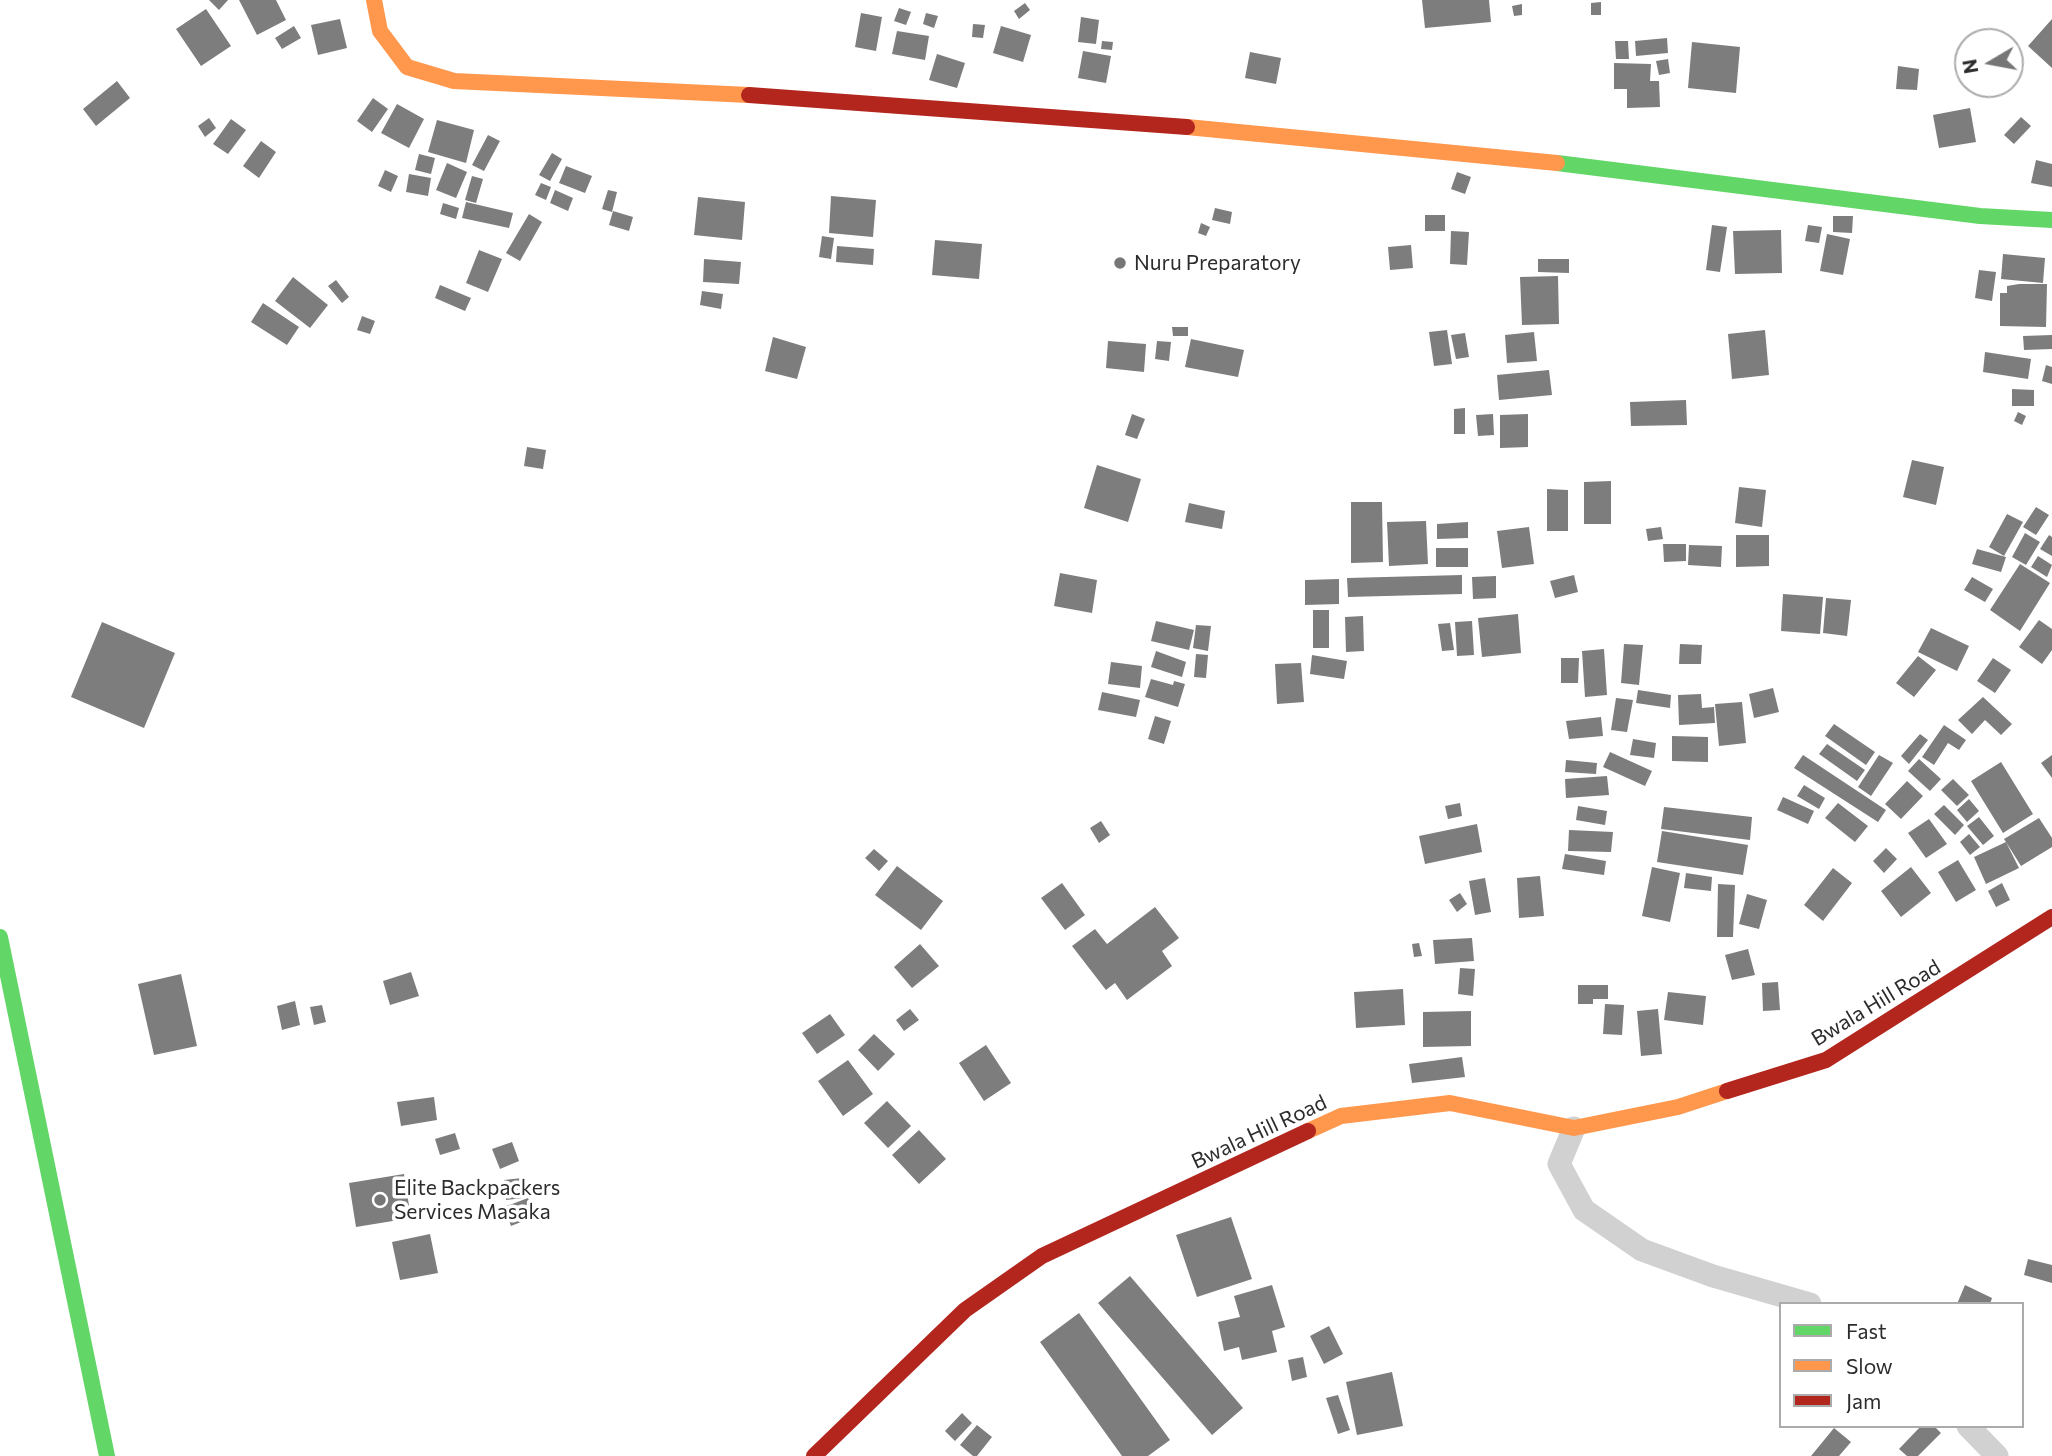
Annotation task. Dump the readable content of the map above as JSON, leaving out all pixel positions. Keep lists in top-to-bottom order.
{
  "streets": {
    "street": ["Bwala Hill Road"]
  },
  "places": ["Nuru Preparatory", "Elite Backpackers Services Masaka"],
  "legend": ["Fast", "Slow", "Jam"],
  "north": "left"
}
